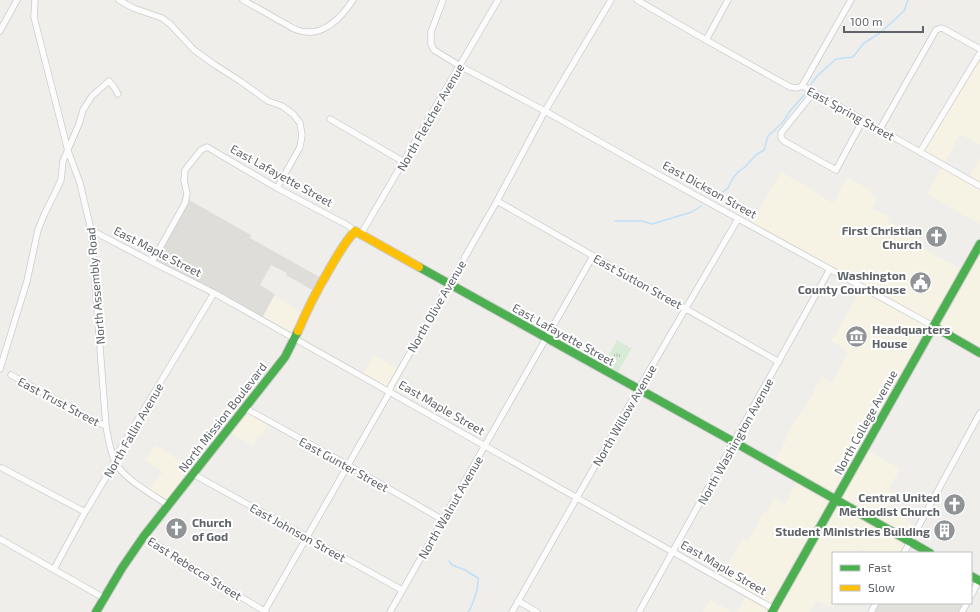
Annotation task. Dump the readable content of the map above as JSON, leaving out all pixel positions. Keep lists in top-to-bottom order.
{
  "streets": {
    "main road": [
      "East Lafayette Street",
      "East Dickson Street",
      "North Mission Boulevard",
      "North College Avenue"
    ],
    "street": [
      "East Spring Street",
      "North Fletcher Avenue",
      "East Maple Street",
      "East Sutton Street",
      "North Assembly Road",
      "North Olive Avenue",
      "East Trust Street",
      "North Willow Avenue",
      "North Fallin Avenue",
      "North Washington Avenue",
      "East Gunter Street",
      "North Walnut Avenue",
      "East Johnson Street",
      "East Rebecca Street"
    ]
  },
  "crossings": [
    ["North Fletcher Avenue", "East Lafayette Street"],
    ["North Fletcher Avenue", "East Dickson Street"],
    ["North Fletcher Avenue", "North Mission Boulevard"],
    ["East Lafayette Street", "East Maple Street"],
    ["East Lafayette Street", "North Olive Avenue"],
    ["East Lafayette Street", "North Willow Avenue"],
    ["East Lafayette Street", "North Mission Boulevard"],
    ["East Lafayette Street", "North College Avenue"],
    ["East Lafayette Street", "North Washington Avenue"],
    ["East Lafayette Street", "North Walnut Avenue"],
    ["East Dickson Street", "North Olive Avenue"],
    ["East Dickson Street", "North Willow Avenue"],
    ["East Dickson Street", "North College Avenue"],
    ["East Dickson Street", "North Washington Avenue"],
    ["East Maple Street", "North Assembly Road"],
    ["East Maple Street", "North Olive Avenue"],
    ["East Maple Street", "North Willow Avenue"],
    ["East Maple Street", "North Mission Boulevard"],
    ["East Maple Street", "North College Avenue"],
    ["East Maple Street", "North Fallin Avenue"],
    ["East Maple Street", "North Washington Avenue"],
    ["East Maple Street", "North Walnut Avenue"],
    ["East Sutton Street", "North Olive Avenue"],
    ["East Sutton Street", "North Willow Avenue"],
    ["East Sutton Street", "North Washington Avenue"],
    ["East Sutton Street", "North Walnut Avenue"],
    ["North Assembly Road", "East Trust Street"],
    ["North Assembly Road", "North Mission Boulevard"],
    ["North Assembly Road", "North Fallin Avenue"],
    ["North Olive Avenue", "East Gunter Street"],
    ["North Olive Avenue", "East Johnson Street"],
    ["North Olive Avenue", "East Rebecca Street"],
    ["North Mission Boulevard", "East Gunter Street"],
    ["North Mission Boulevard", "East Johnson Street"],
    ["North Mission Boulevard", "East Rebecca Street"],
    ["East Gunter Street", "North Walnut Avenue"],
    ["North Walnut Avenue", "East Johnson Street"]
  ],
  "places": {
    "church": ["First Christian Church", "Central United Methodist Church", "Church of God"],
    "public building": ["Washington County Courthouse"],
    "museum": ["Headquarters House"],
    "building": ["Student Ministries Building"]
  },
  "legend": ["Fast", "Slow"],
  "scale_bar": "100 m"
}
